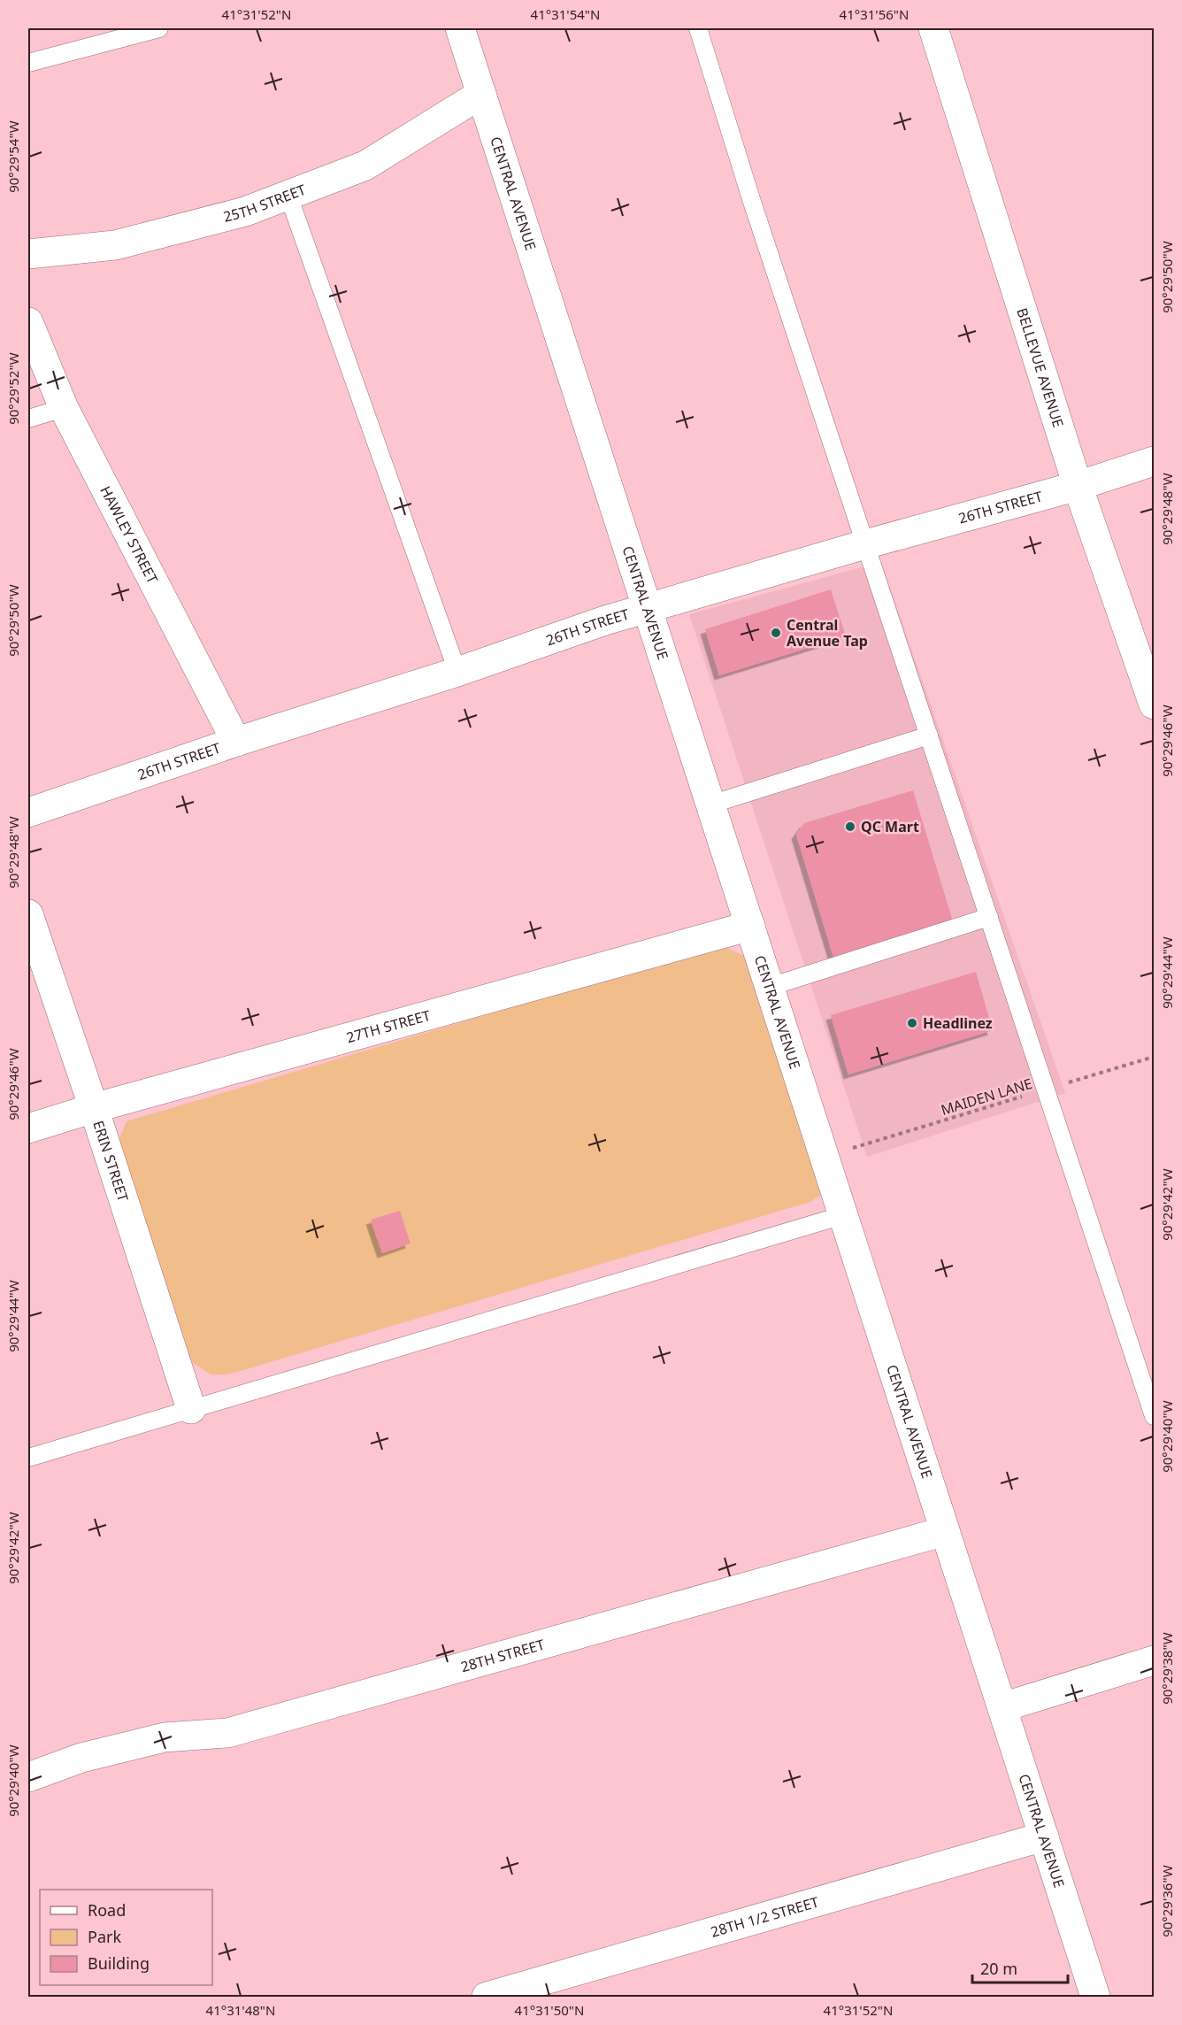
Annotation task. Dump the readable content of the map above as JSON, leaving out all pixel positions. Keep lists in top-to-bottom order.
{
  "streets": {
    "street": [
      "CENTRAL AVENUE",
      "25TH STREET",
      "BELLEVUE AVENUE",
      "26TH STREET",
      "HAWLEY STREET",
      "27TH STREET",
      "ERIN STREET",
      "28TH STREET",
      "28TH 1/2 STREET"
    ],
    "path": ["MAIDEN LANE"]
  },
  "crossings": [
    ["CENTRAL AVENUE", "25TH STREET"],
    ["CENTRAL AVENUE", "26TH STREET"],
    ["CENTRAL AVENUE", "27TH STREET"],
    ["CENTRAL AVENUE", "MAIDEN LANE"],
    ["CENTRAL AVENUE", "28TH STREET"],
    ["CENTRAL AVENUE", "28TH 1/2 STREET"],
    ["BELLEVUE AVENUE", "26TH STREET"],
    ["26TH STREET", "HAWLEY STREET"],
    ["27TH STREET", "ERIN STREET"]
  ],
  "places": ["Central Avenue Tap", "QC Mart", "Headlinez"],
  "legend": ["Road", "Park", "Building"],
  "scale_bar": "20 m",
  "coordinates": [
    "41°31'52\"N",
    "41°31'54\"N",
    "41°31'56\"N",
    "90°29'54\"W",
    "90°29'50\"W",
    "90°29'52\"W",
    "90°29'48\"W",
    "90°29'46\"W",
    "90°29'44\"W",
    "90°29'42\"W",
    "90°29'40\"W",
    "90°29'38\"W",
    "90°29'36\"W",
    "41°31'48\"N",
    "41°31'50\"N"
  ]
}
